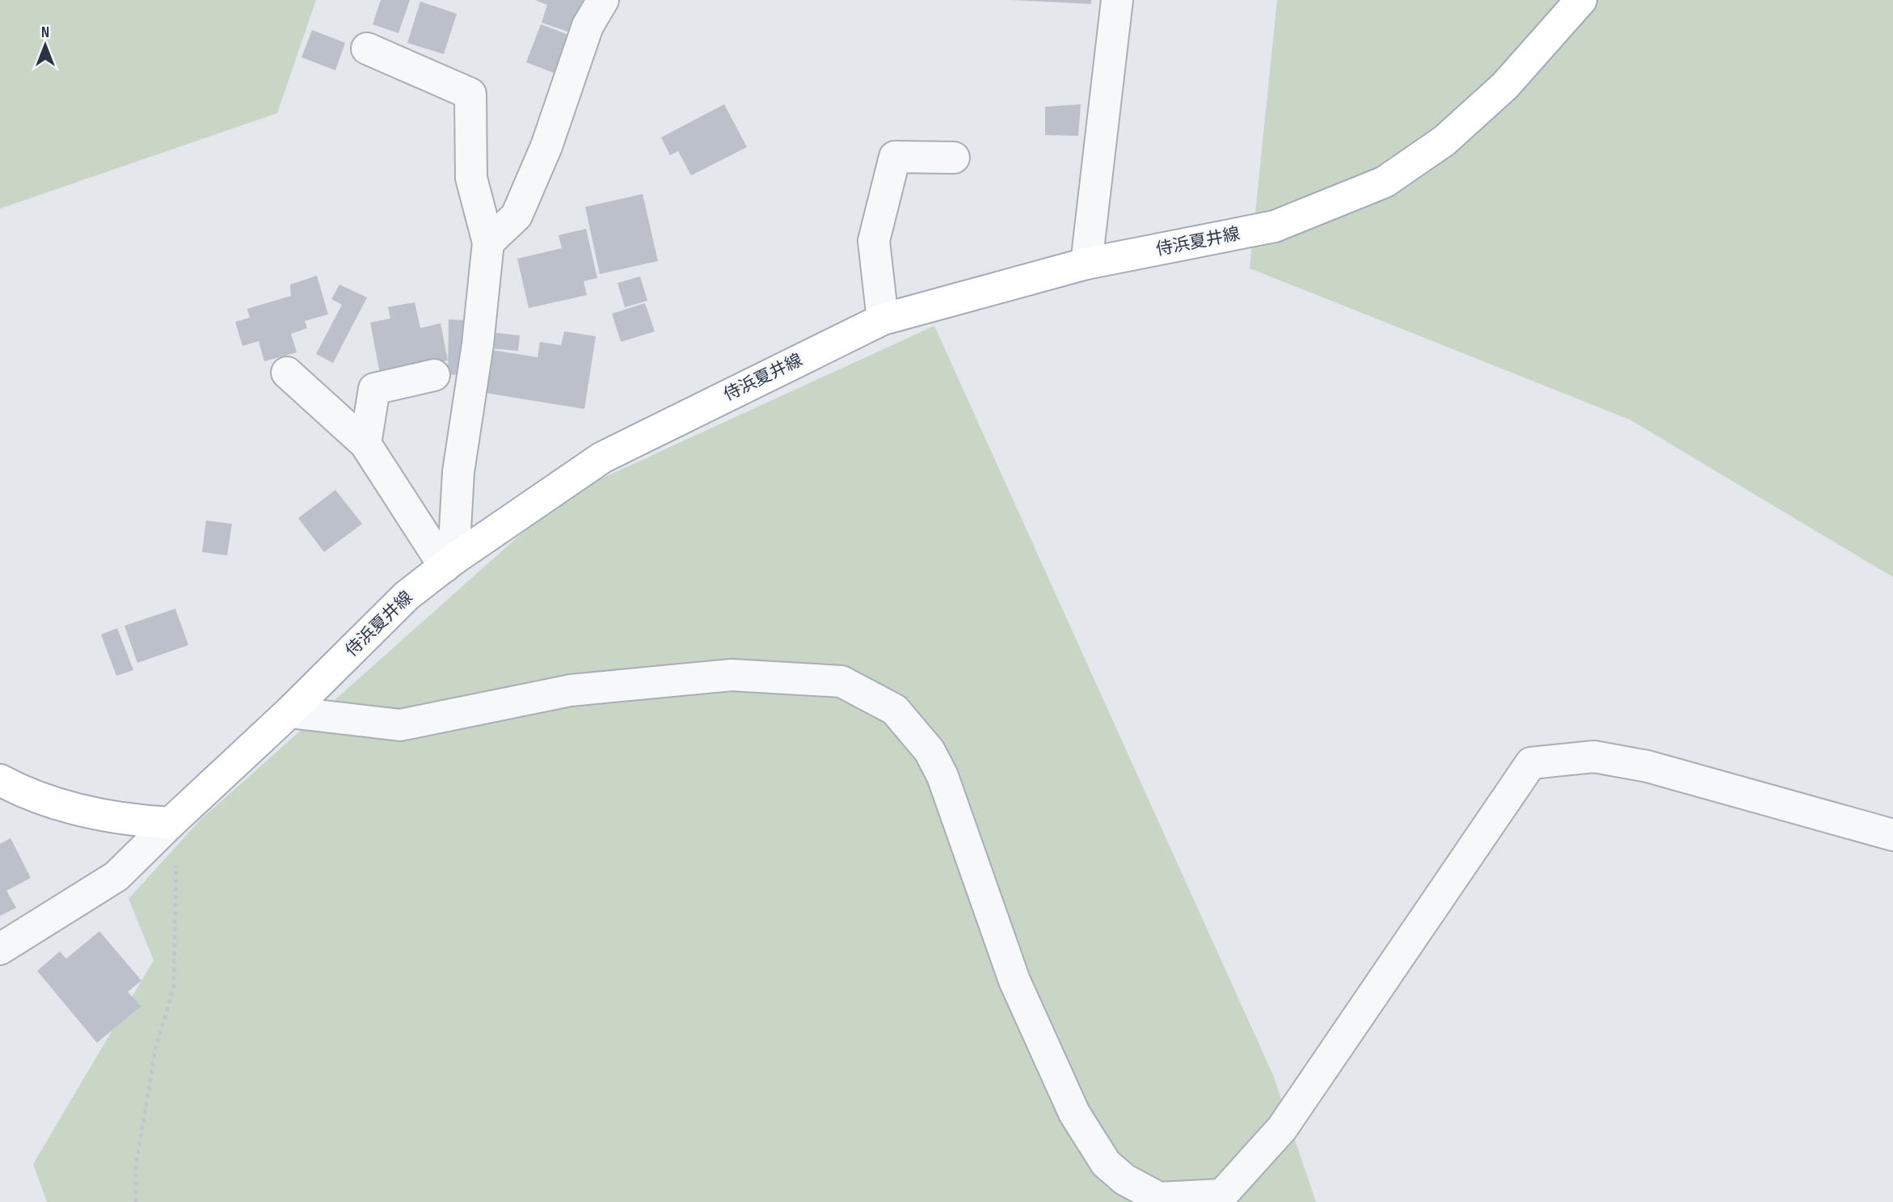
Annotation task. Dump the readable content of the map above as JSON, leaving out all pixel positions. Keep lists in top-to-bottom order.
{
  "streets": {
    "main road": ["侍浜夏井線"]
  },
  "north": "top"
}
